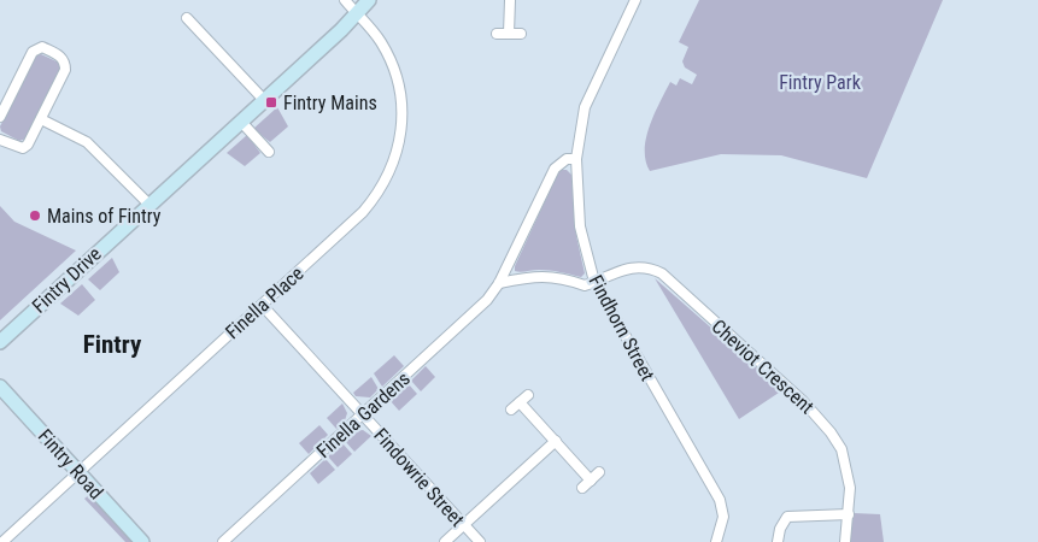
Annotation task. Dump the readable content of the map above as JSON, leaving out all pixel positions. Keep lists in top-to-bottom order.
{
  "streets": {
    "street": [
      "Fintry Drive",
      "Finella Place",
      "Findhorn Street",
      "Cheviot Crescent",
      "Finella Gardens",
      "Fintry Road",
      "Findowrie Street"
    ]
  },
  "crossings": [
    ["Fintry Drive", "Finella Place"],
    ["Finella Place", "Fintry Road"],
    ["Finella Place", "Findowrie Street"],
    ["Findhorn Street", "Cheviot Crescent"],
    ["Findhorn Street", "Finella Gardens"],
    ["Finella Gardens", "Findowrie Street"]
  ],
  "districts": ["Fintry"],
  "parks": ["Fintry Park"],
  "places": {
    "transit": ["Fintry Mains"],
    "other": ["Mains of Fintry"]
  }
}
